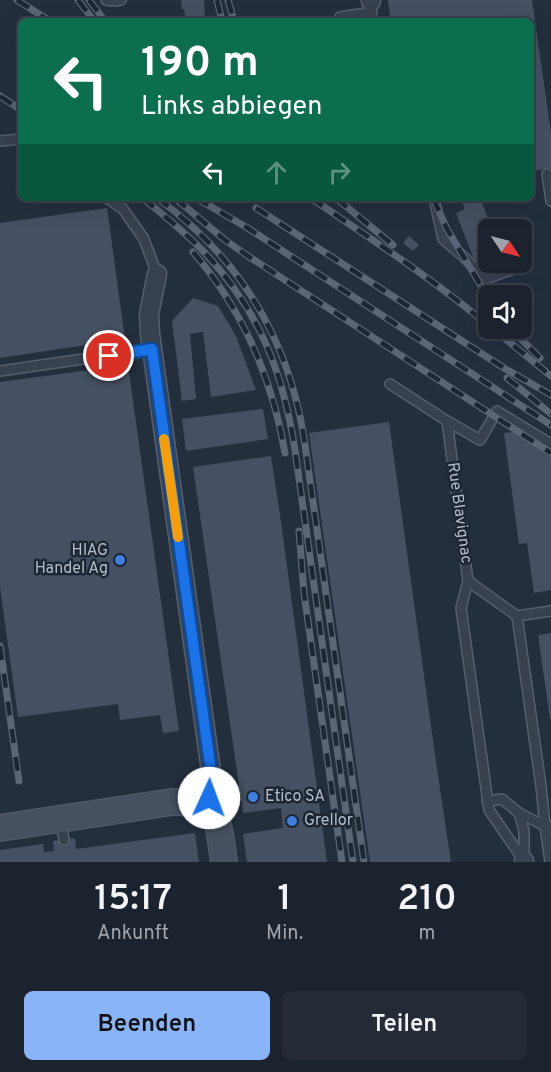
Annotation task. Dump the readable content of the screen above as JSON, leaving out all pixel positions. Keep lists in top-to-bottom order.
{
  "streets": {
    "lane": ["Rue Blavignac"]
  },
  "places": ["HIAG Handel Ag", "Etico SA", "Grellor"],
  "north": "bottom right",
  "page": {
    "turn": ["190 m", "Links abbiegen"],
    "eta": [
      "15:17",
      "Ankunft",
      "1",
      "Min.",
      "210",
      "m"
    ],
    "buttons": ["Beenden", "Teilen"]
  }
}
